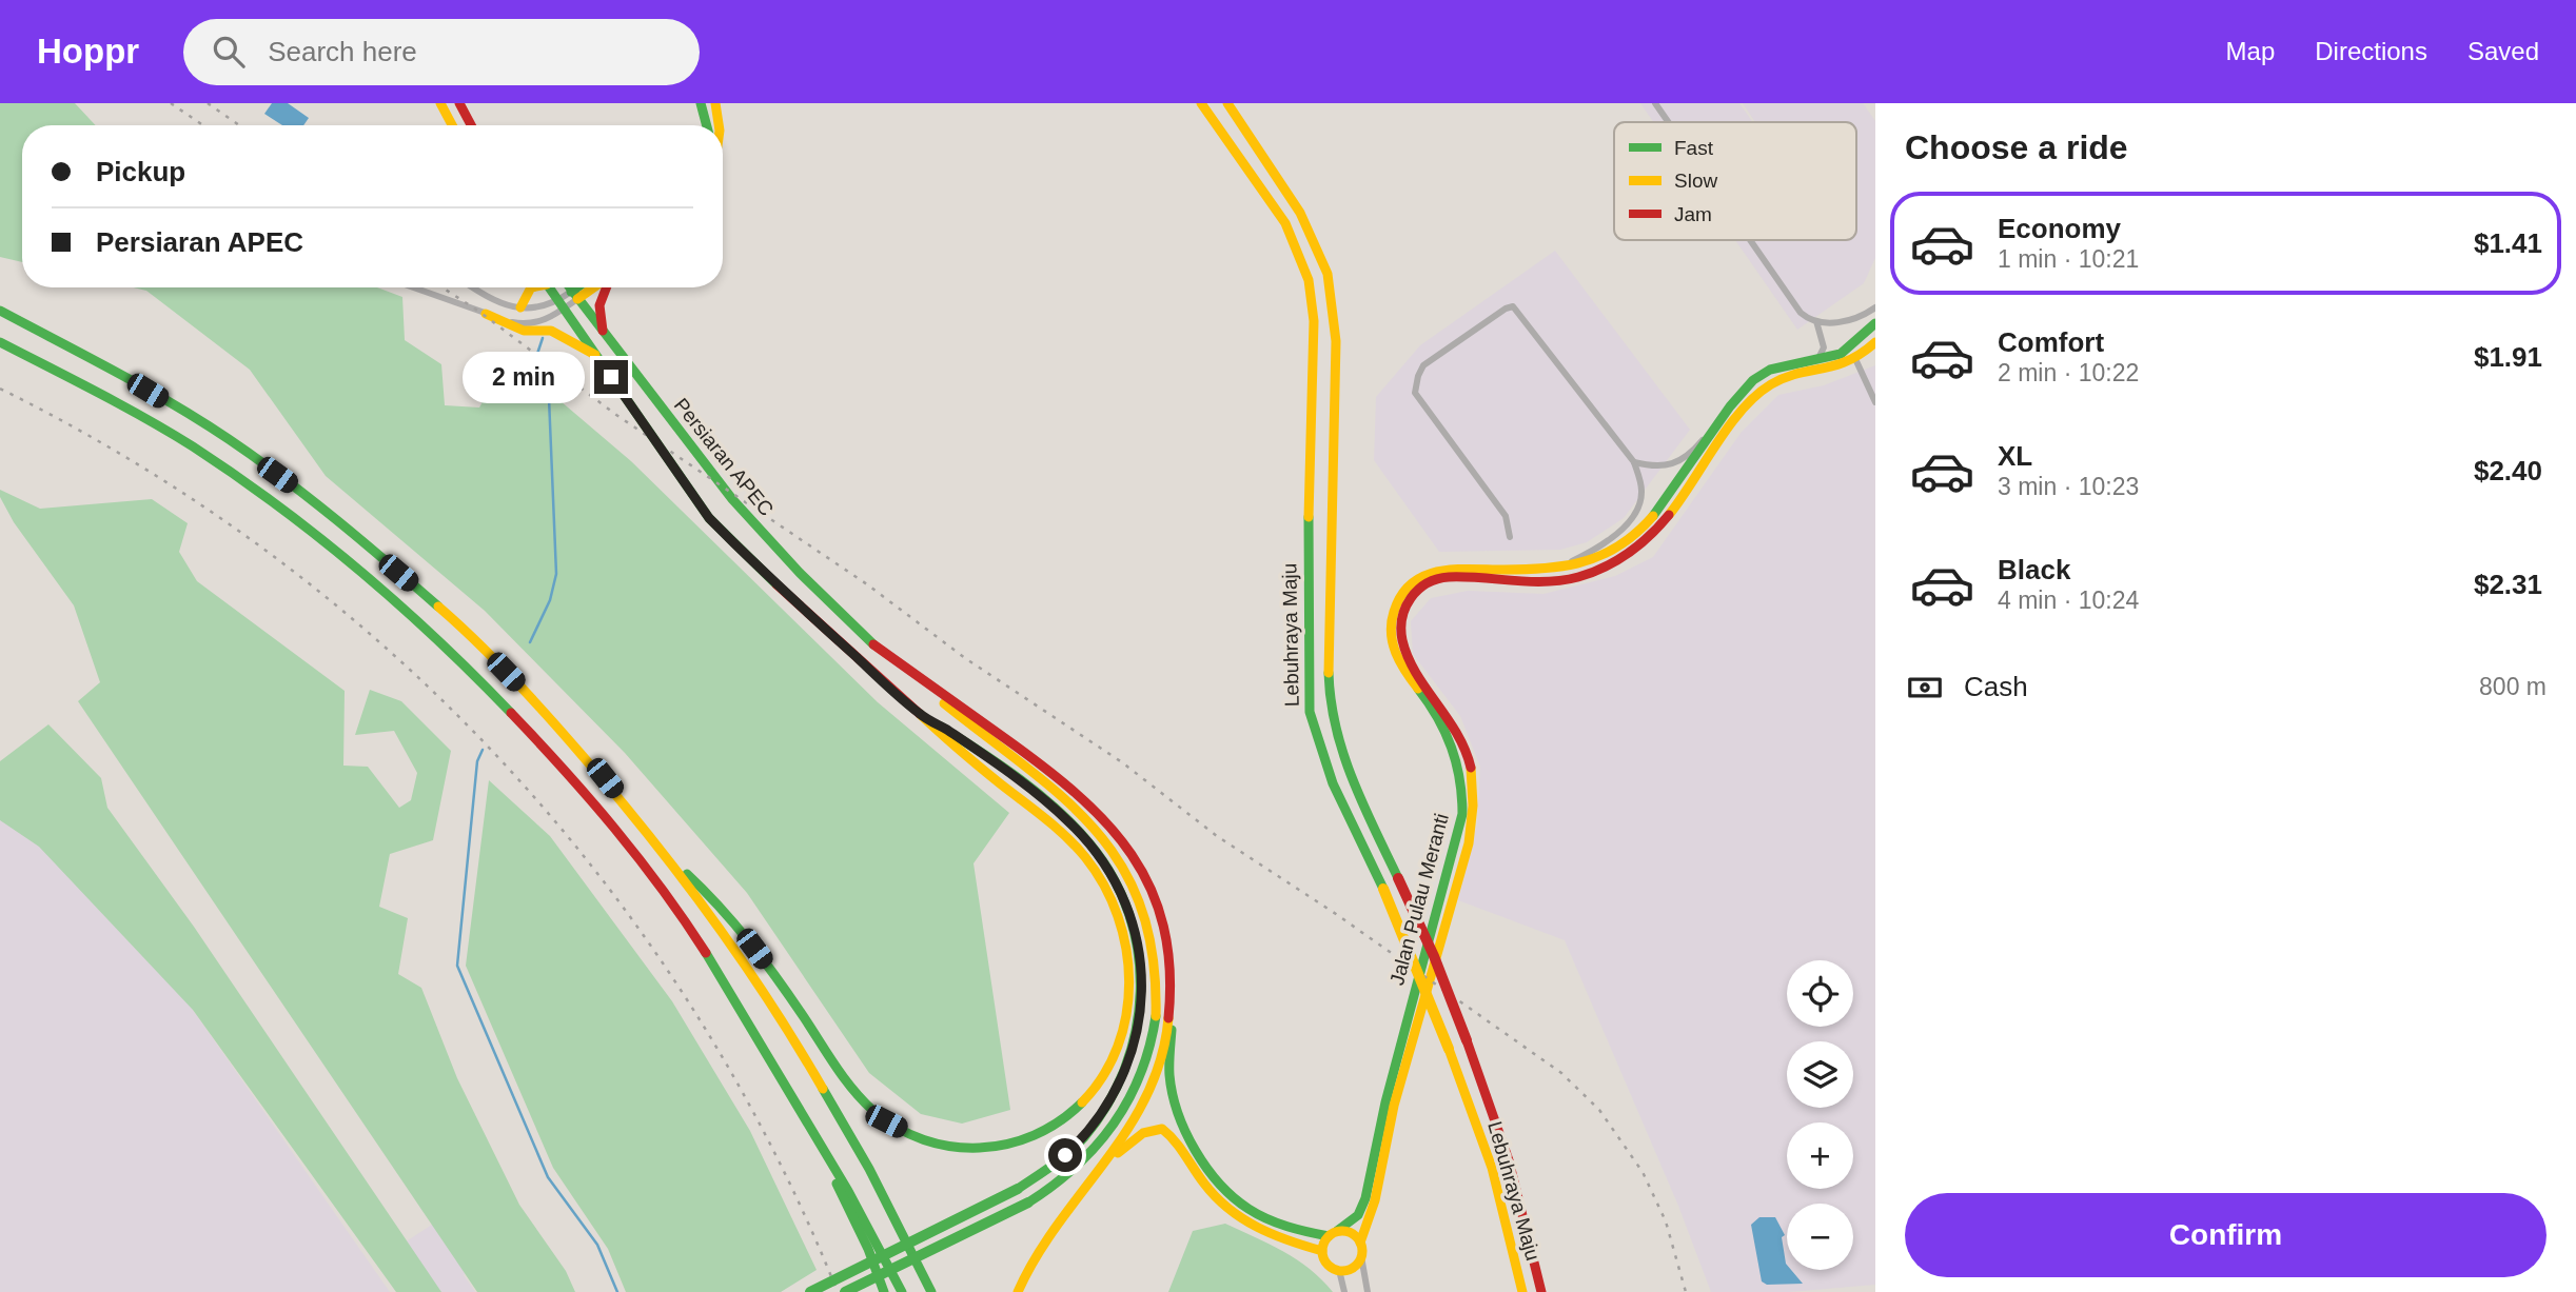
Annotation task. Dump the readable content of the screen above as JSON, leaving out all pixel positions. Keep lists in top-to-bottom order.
{
  "streets": {
    "main road": ["Persiaran APEC", "Lebuhraya Maju", "Jalan Pulau Meranti"]
  },
  "legend": ["Fast", "Slow", "Jam"],
  "page": {
    "header": "Hoppr",
    "search": "Search here",
    "nav": ["Map", "Directions", "Saved"],
    "heading": "Choose a ride",
    "banner": ["Pickup", "Persiaran APEC"],
    "list": [
      {
        "name": "Economy",
        "note": "1 min · 10:21",
        "value": "$1.41"
      },
      {
        "name": "Comfort",
        "note": "2 min · 10:22",
        "value": "$1.91"
      },
      {
        "name": "XL",
        "note": "3 min · 10:23",
        "value": "$2.40"
      },
      {
        "name": "Black",
        "note": "4 min · 10:24",
        "value": "$2.31"
      }
    ],
    "bubble": "2 min",
    "pay": ["Cash", "800 m"],
    "map_buttons": ["+", "−"],
    "buttons": "Confirm"
  }
}
